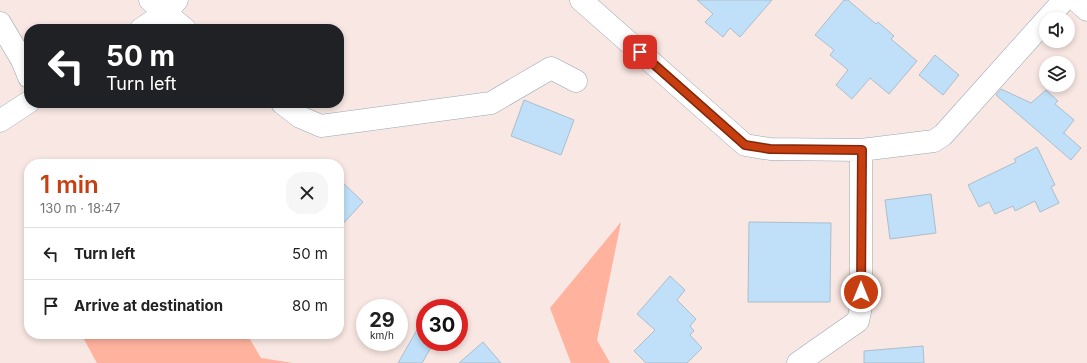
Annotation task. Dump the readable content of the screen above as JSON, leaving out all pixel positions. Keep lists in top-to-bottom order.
{
  "page": {
    "turn": ["50 m", "Turn left"],
    "heading": ["1 min", "130 m · 18:47"],
    "list": [
      {
        "name": "Turn left",
        "value": "50 m"
      },
      {
        "name": "Arrive at destination",
        "value": "80 m"
      }
    ],
    "speed": "29 km/h",
    "limit": "30"
  }
}
